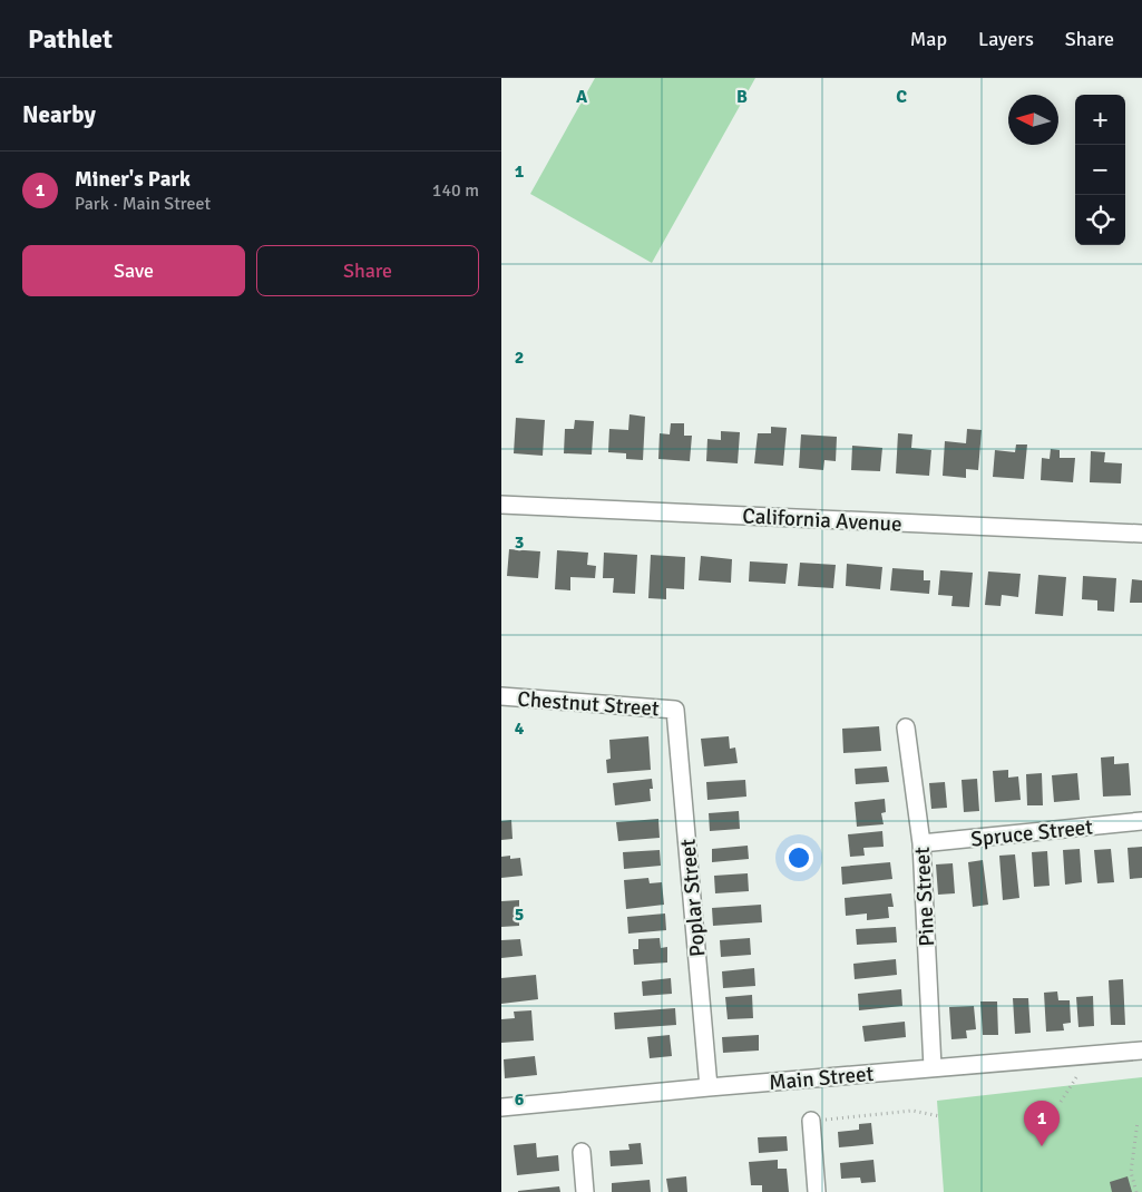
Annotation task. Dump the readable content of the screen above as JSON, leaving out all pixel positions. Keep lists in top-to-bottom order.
{
  "streets": {
    "street": [
      "California Avenue",
      "Chestnut Street",
      "Spruce Street",
      "Pine Street",
      "Poplar Street",
      "Main Street"
    ]
  },
  "crossings": [
    ["Chestnut Street", "Poplar Street"],
    ["Spruce Street", "Pine Street"],
    ["Pine Street", "Main Street"],
    ["Poplar Street", "Main Street"]
  ],
  "north": "left",
  "page": {
    "header": "Pathlet",
    "nav": ["Map", "Layers", "Share"],
    "heading": "Nearby",
    "map_buttons": ["+", "−"],
    "list": [
      {
        "mark": "1",
        "name": "Miner's Park",
        "note": "Park · Main Street",
        "value": "140 m"
      }
    ],
    "buttons": ["Save", "Share"],
    "pins": "1"
  },
  "grid": {
    "columns": ["A", "B", "C"],
    "rows": [
      "1",
      "2",
      "3",
      "4",
      "5",
      "6"
    ]
  }
}
